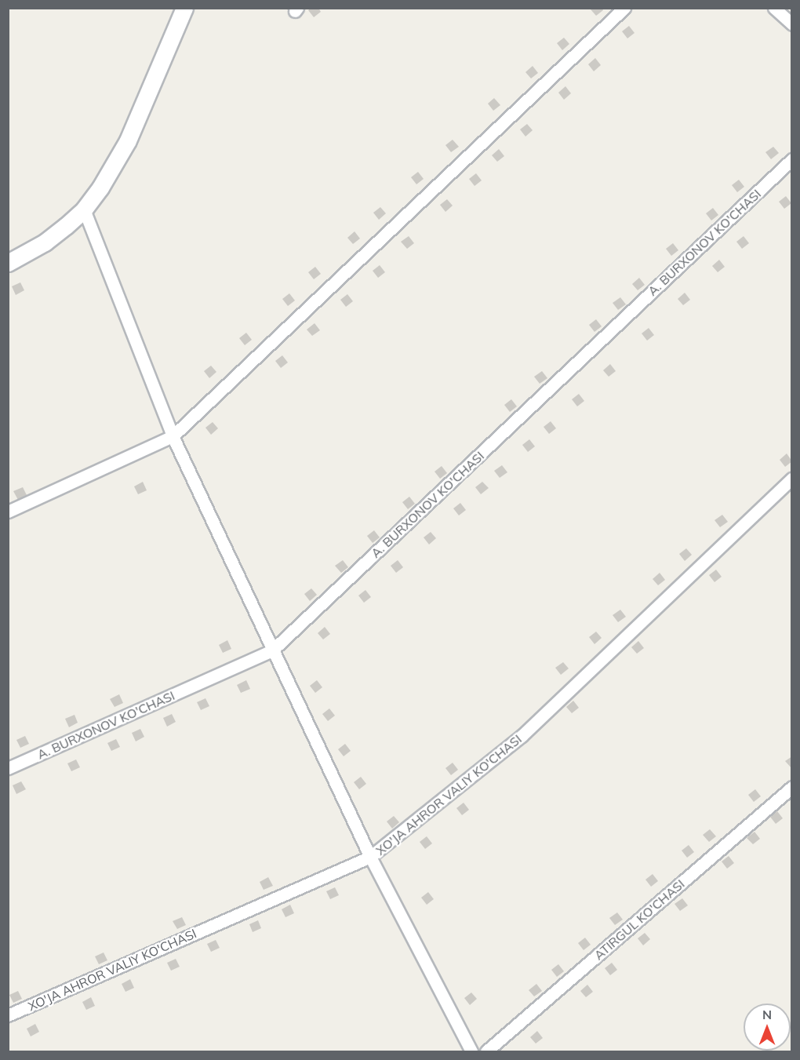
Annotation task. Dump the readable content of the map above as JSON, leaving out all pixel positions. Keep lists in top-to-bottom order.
{
  "streets": {
    "street": ["A. BURXONOV KO'CHASI", "XO'JA AHROR VALIY KO'CHASI", "ATIRGUL KO'CHASI"]
  },
  "north": "top"
}
